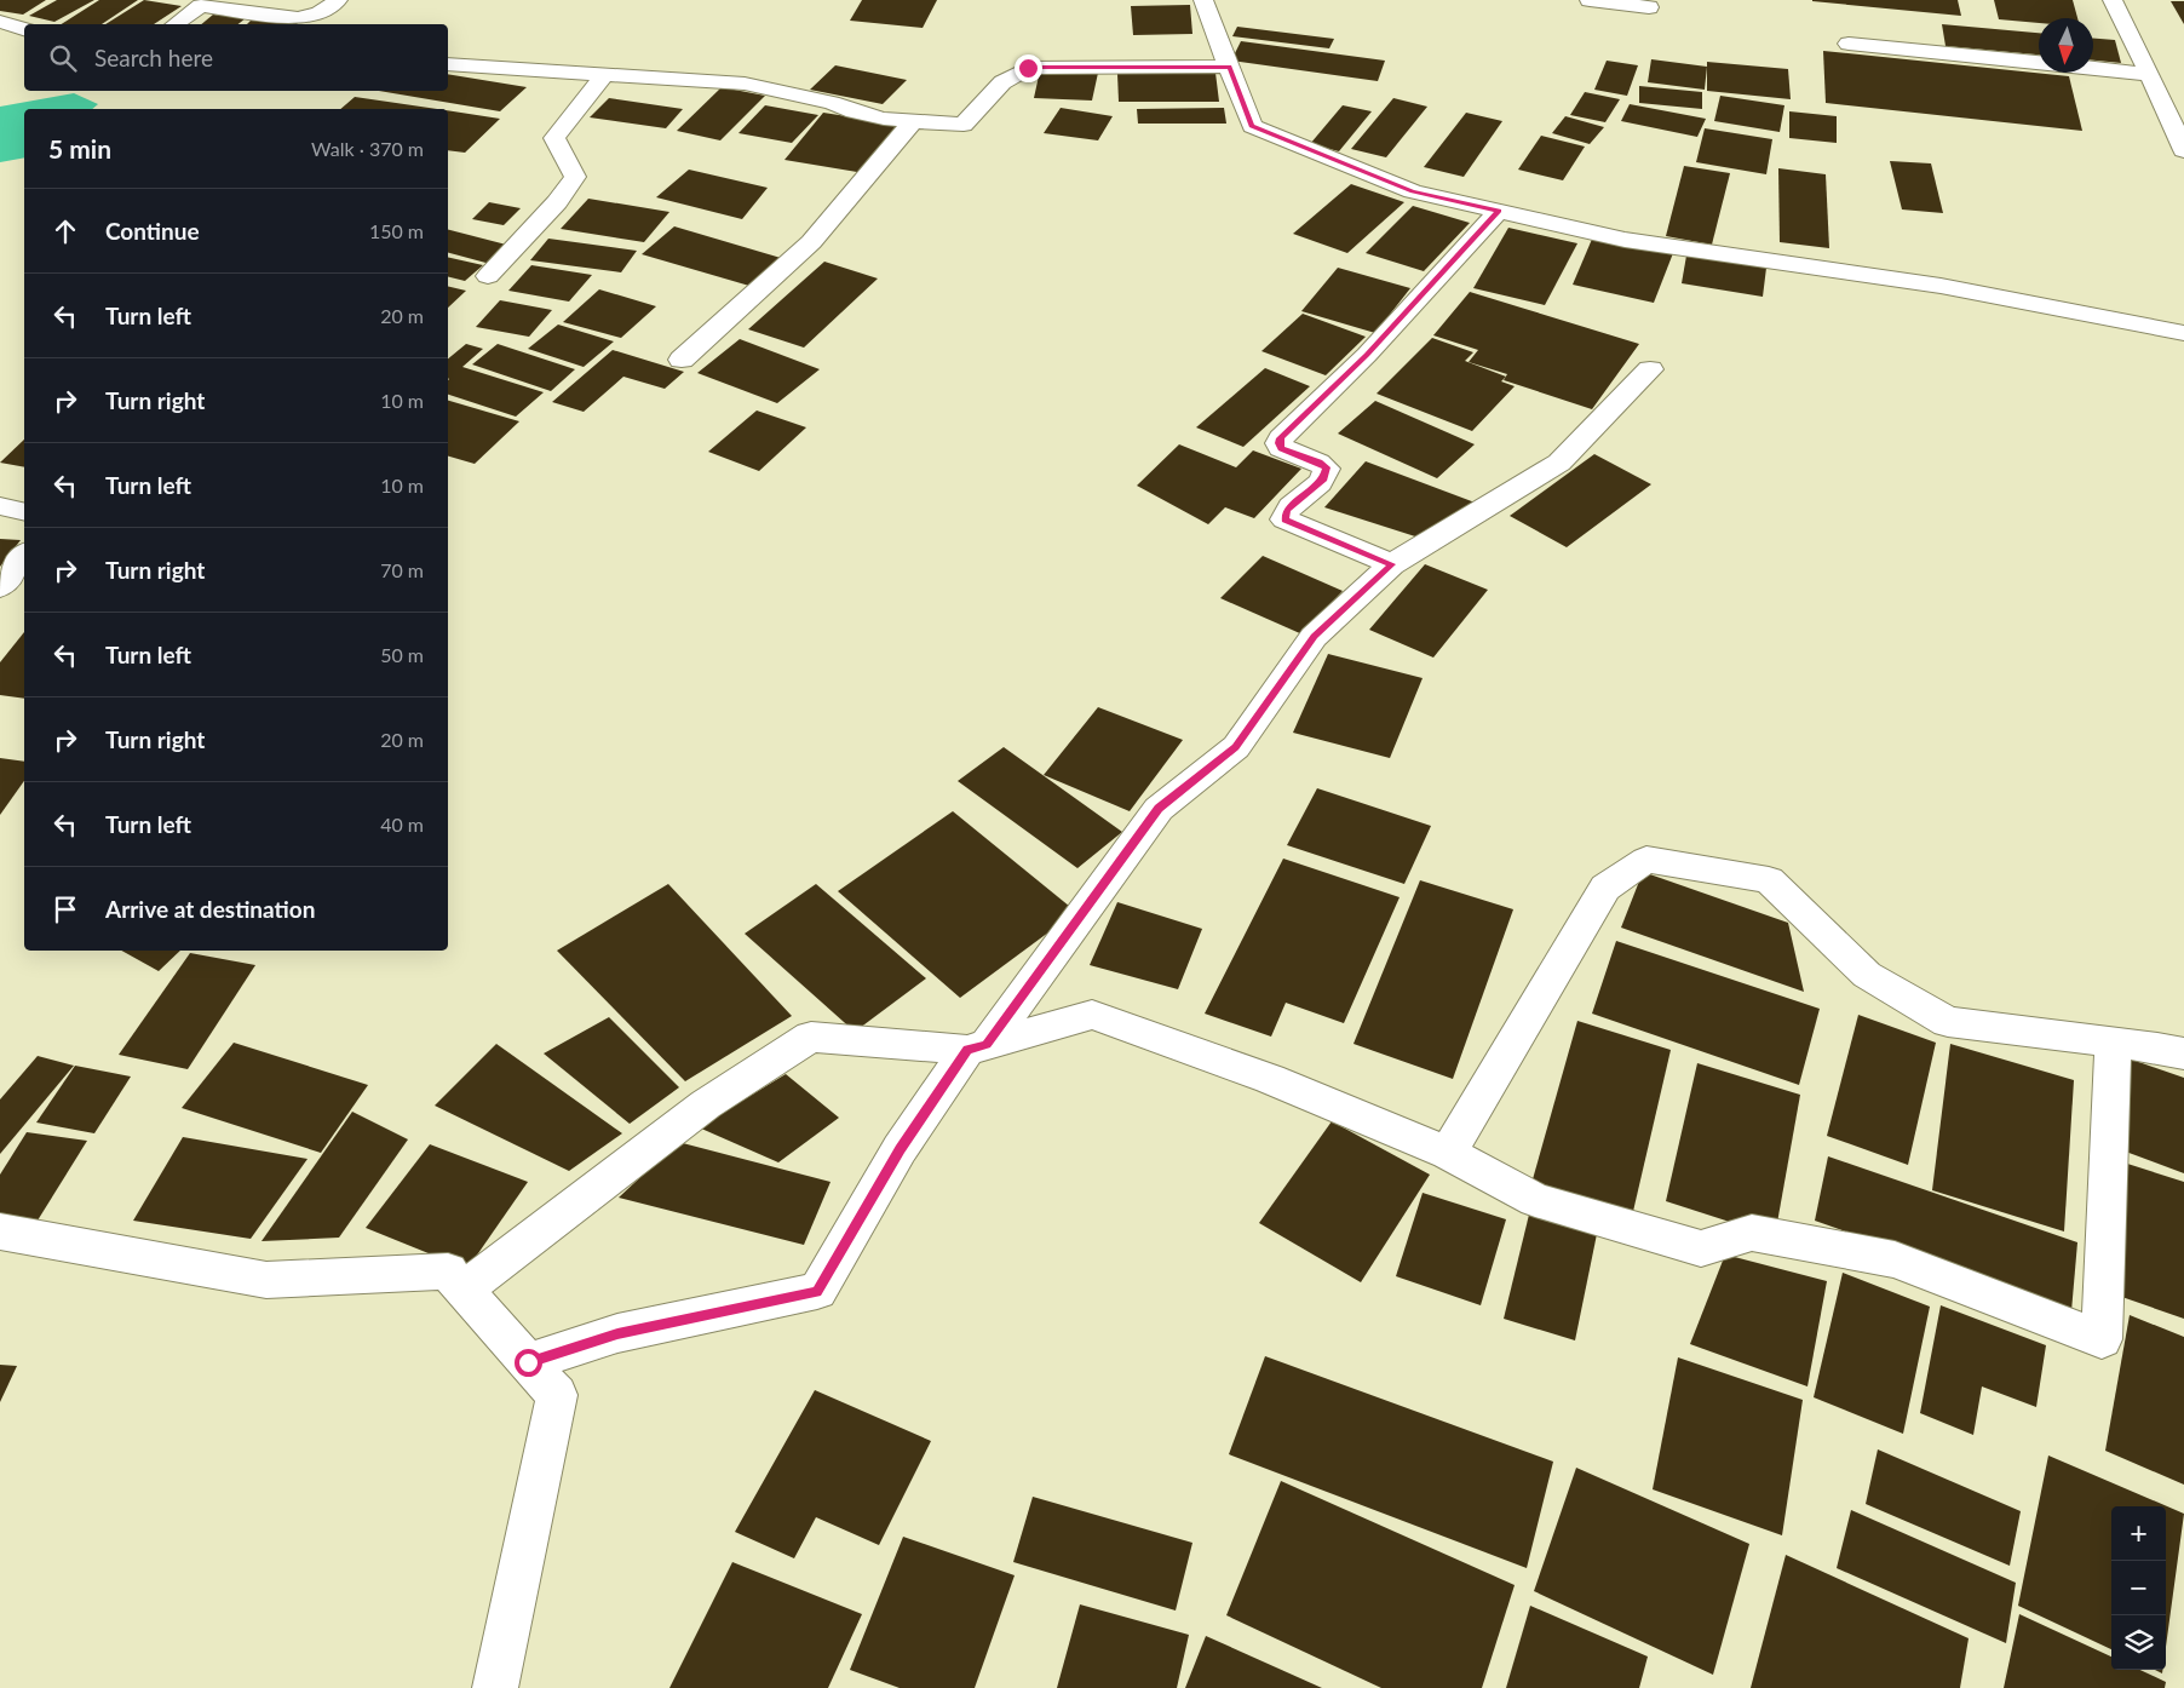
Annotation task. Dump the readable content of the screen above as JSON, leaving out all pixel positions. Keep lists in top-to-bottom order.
{
  "north": "bottom",
  "page": {
    "search": "Search here",
    "heading": ["5 min", "Walk · 370 m"],
    "list": [
      ["Continue", "150 m"],
      ["Turn left", "20 m"],
      ["Turn right", "10 m"],
      ["Turn left", "10 m"],
      ["Turn right", "70 m"],
      ["Turn left", "50 m"],
      ["Turn right", "20 m"],
      ["Turn left", "40 m"],
      "Arrive at destination"
    ],
    "map_buttons": ["+", "−"]
  }
}
